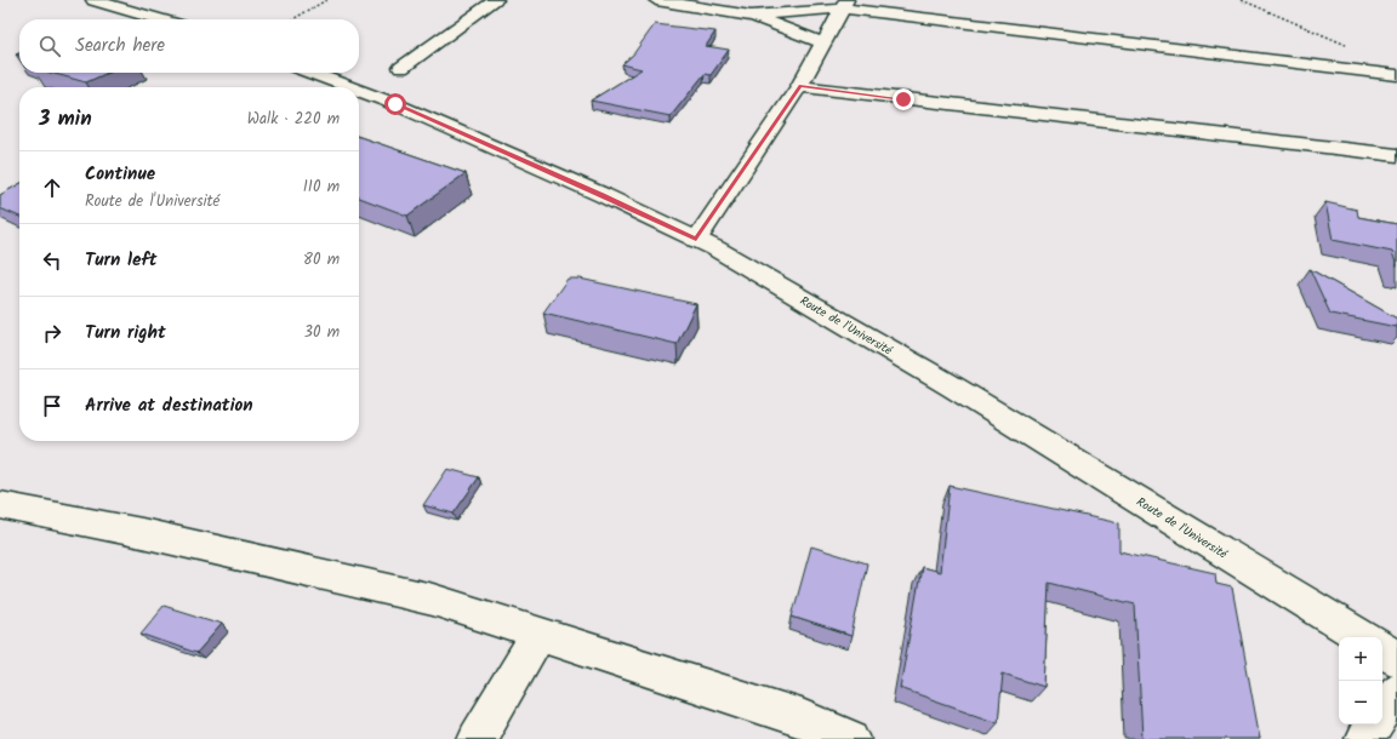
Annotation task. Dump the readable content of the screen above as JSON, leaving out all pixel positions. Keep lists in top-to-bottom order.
{
  "streets": {
    "street": ["Route de l'Université"]
  },
  "page": {
    "search": "Search here",
    "heading": ["3 min", "Walk · 220 m"],
    "list": [
      ["Continue", "Route de l'Université", "110 m"],
      ["Turn left", "80 m"],
      ["Turn right", "30 m"],
      "Arrive at destination"
    ],
    "map_buttons": ["+", "−"]
  }
}
